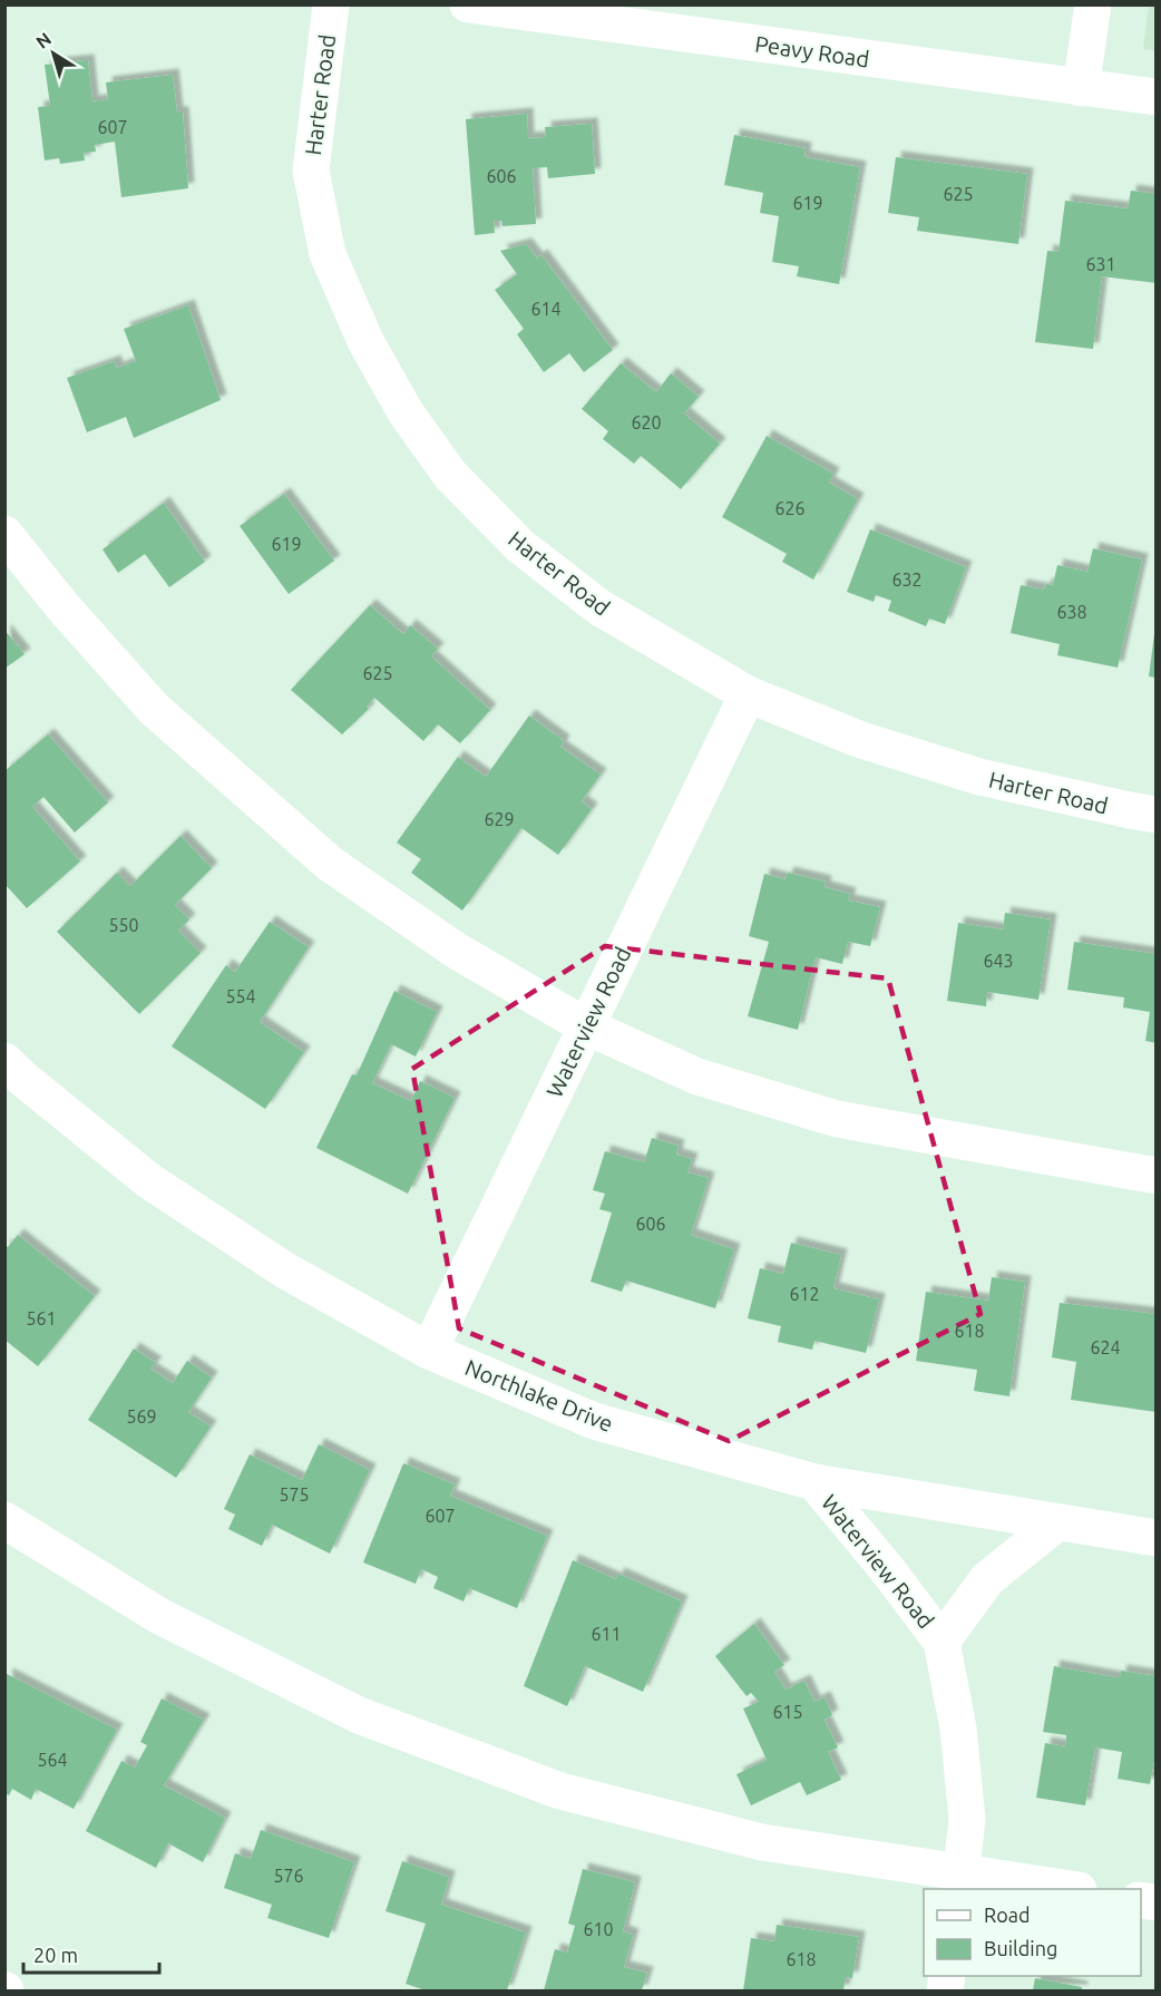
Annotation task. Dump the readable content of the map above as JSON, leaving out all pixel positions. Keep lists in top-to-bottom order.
{
  "streets": {
    "street": [
      "Peavy Road",
      "Harter Road",
      "Waterview Road",
      "Northlake Drive"
    ]
  },
  "crossings": [
    ["Harter Road", "Waterview Road"],
    ["Waterview Road", "Northlake Drive"]
  ],
  "house_numbers": [
    "607",
    "606",
    "625",
    "619",
    "631",
    "614",
    "620",
    "626",
    "619",
    "632",
    "638",
    "625",
    "629",
    "550",
    "643",
    "554",
    "606",
    "612",
    "561",
    "618",
    "624",
    "569",
    "575",
    "607",
    "611",
    "615",
    "564",
    "576",
    "610",
    "618"
  ],
  "legend": ["Road", "Building"],
  "scale_bar": "20 m",
  "north": "top left"
}
